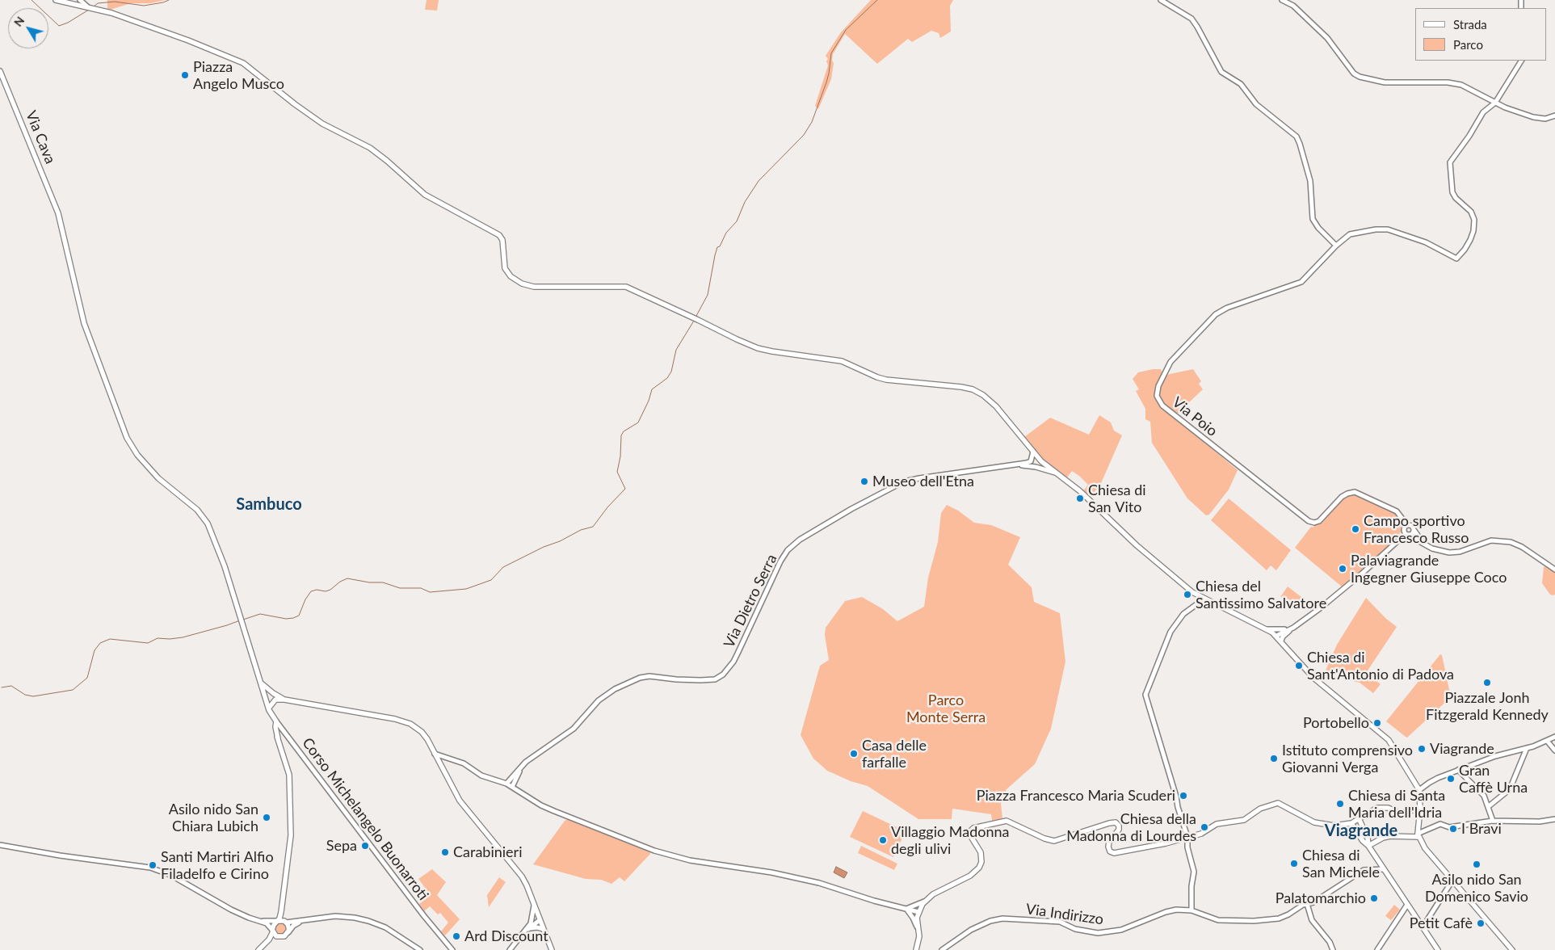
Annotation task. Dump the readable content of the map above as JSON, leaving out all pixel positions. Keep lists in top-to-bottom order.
{
  "streets": {
    "main road": ["Via Cava", "Corso Michelangelo Buonarroti"],
    "street": ["Via Poio", "Via Dietro Serra", "Via Indirizzo"]
  },
  "crossings": [
    ["Via Cava", "Corso Michelangelo Buonarroti"]
  ],
  "districts": ["Sambuco", "Viagrande"],
  "parks": ["Parco Monte Serra"],
  "places": [
    "Piazza Angelo Musco",
    "Museo dell'Etna",
    "Chiesa di San Vito",
    "Campo sportivo Francesco Russo",
    "Palaviagrande Ingegner Giuseppe Coco",
    "Chiesa del Santissimo Salvatore",
    "Chiesa di Sant'Antonio di Padova",
    "Piazzale Jonh Fitzgerald Kennedy",
    "Portobello",
    "Viagrande",
    "Casa delle farfalle",
    "Istituto comprensivo Giovanni Verga",
    "Gran Caffè Urna",
    "Piazza Francesco Maria Scuderi",
    "Chiesa di Santa Maria dell'Idria",
    "Asilo nido San Chiara Lubich",
    "Chiesa della Madonna di Lourdes",
    "I Bravi",
    "Villaggio Madonna degli ulivi",
    "Sepa",
    "Carabinieri",
    "Chiesa di San Michele",
    "Asilo nido San Domenico Savio",
    "Santi Martiri Alfio Filadelfo e Cirino",
    "Palatomarchio",
    "Petit Cafè",
    "Ard Discount"
  ],
  "legend": ["Strada", "Parco"],
  "north": "top left"
}
